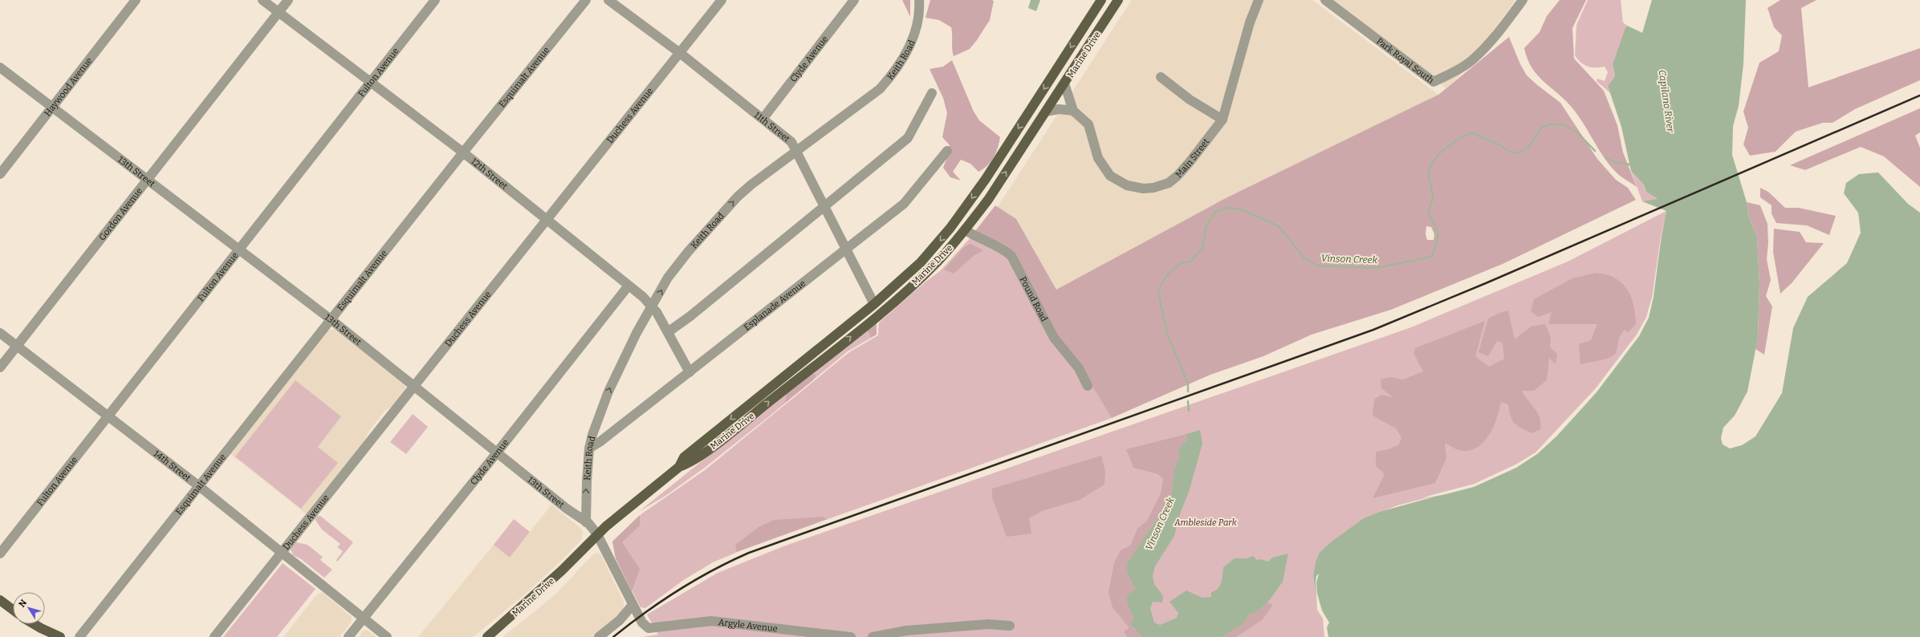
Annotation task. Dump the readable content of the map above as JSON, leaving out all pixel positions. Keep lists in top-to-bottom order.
{
  "streets": {
    "main road": ["Marine Drive"],
    "street": [
      "Park Royal South",
      "Clyde Avenue",
      "Keith Road",
      "Fulton Avenue",
      "Esquimalt Avenue",
      "Haywood Avenue",
      "Duchess Avenue",
      "11th Street",
      "Main Street",
      "13th Street",
      "12th Street",
      "Gordon Avenue",
      "Pound Road",
      "Esplanade Avenue",
      "14th Street",
      "Argyle Avenue"
    ]
  },
  "crossings": [
    ["Marine Drive", "11th Street"],
    ["Marine Drive", "13th Street"],
    ["Marine Drive", "Pound Road"],
    ["Clyde Avenue", "11th Street"],
    ["Clyde Avenue", "13th Street"],
    ["Clyde Avenue", "12th Street"],
    ["Clyde Avenue", "14th Street"],
    ["Keith Road", "11th Street"],
    ["Keith Road", "13th Street"],
    ["Keith Road", "12th Street"],
    ["Keith Road", "Esplanade Avenue"],
    ["Fulton Avenue", "13th Street"],
    ["Fulton Avenue", "12th Street"],
    ["Fulton Avenue", "14th Street"],
    ["Esquimalt Avenue", "13th Street"],
    ["Esquimalt Avenue", "12th Street"],
    ["Esquimalt Avenue", "14th Street"],
    ["Haywood Avenue", "13th Street"],
    ["Duchess Avenue", "11th Street"],
    ["Duchess Avenue", "13th Street"],
    ["Duchess Avenue", "12th Street"],
    ["Duchess Avenue", "14th Street"],
    ["11th Street", "Esplanade Avenue"],
    ["13th Street", "Gordon Avenue"],
    ["13th Street", "Argyle Avenue"],
    ["12th Street", "Gordon Avenue"],
    ["12th Street", "Esplanade Avenue"],
    ["Gordon Avenue", "14th Street"]
  ],
  "water": ["Capilano River", "Vinson Creek"],
  "parks": ["Ambleside Park"],
  "north": "top left"
}
